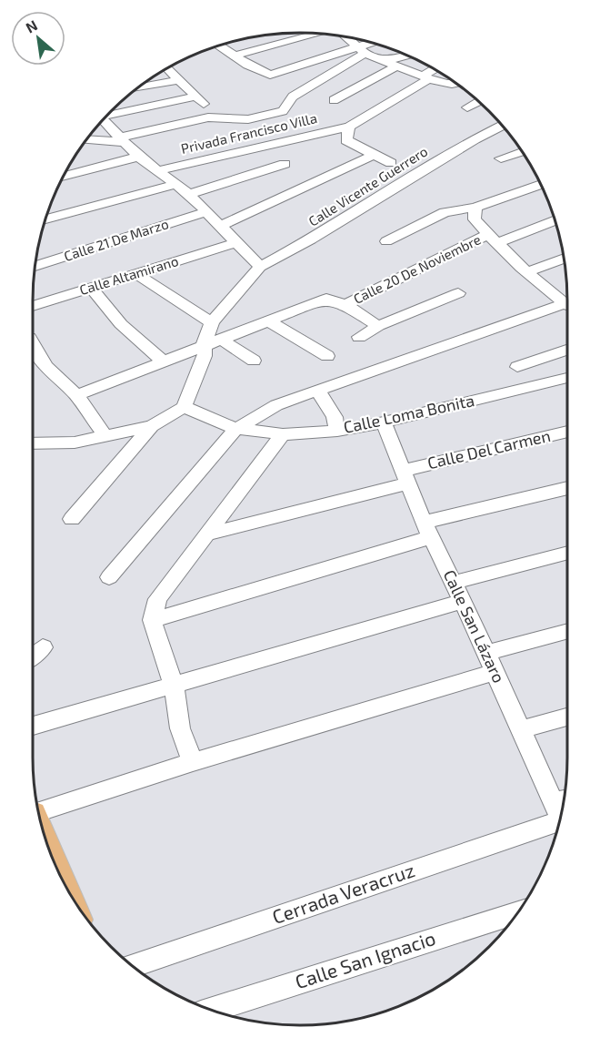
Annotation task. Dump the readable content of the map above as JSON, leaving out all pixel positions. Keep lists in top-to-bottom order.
{
  "streets": {
    "street": [
      "Privada Francisco Villa",
      "Calle Vicente Guerrero",
      "Calle 21 De Marzo",
      "Calle 20 De Noviembre",
      "Calle Altamirano",
      "Calle Loma Bonita",
      "Calle Del Carmen",
      "Calle San Lázaro",
      "Cerrada Veracruz",
      "Calle San Ignacio"
    ]
  },
  "crossings": [
    ["Calle Loma Bonita", "Calle San Lázaro"],
    ["Calle Del Carmen", "Calle San Lázaro"]
  ],
  "north": "top left"
}
